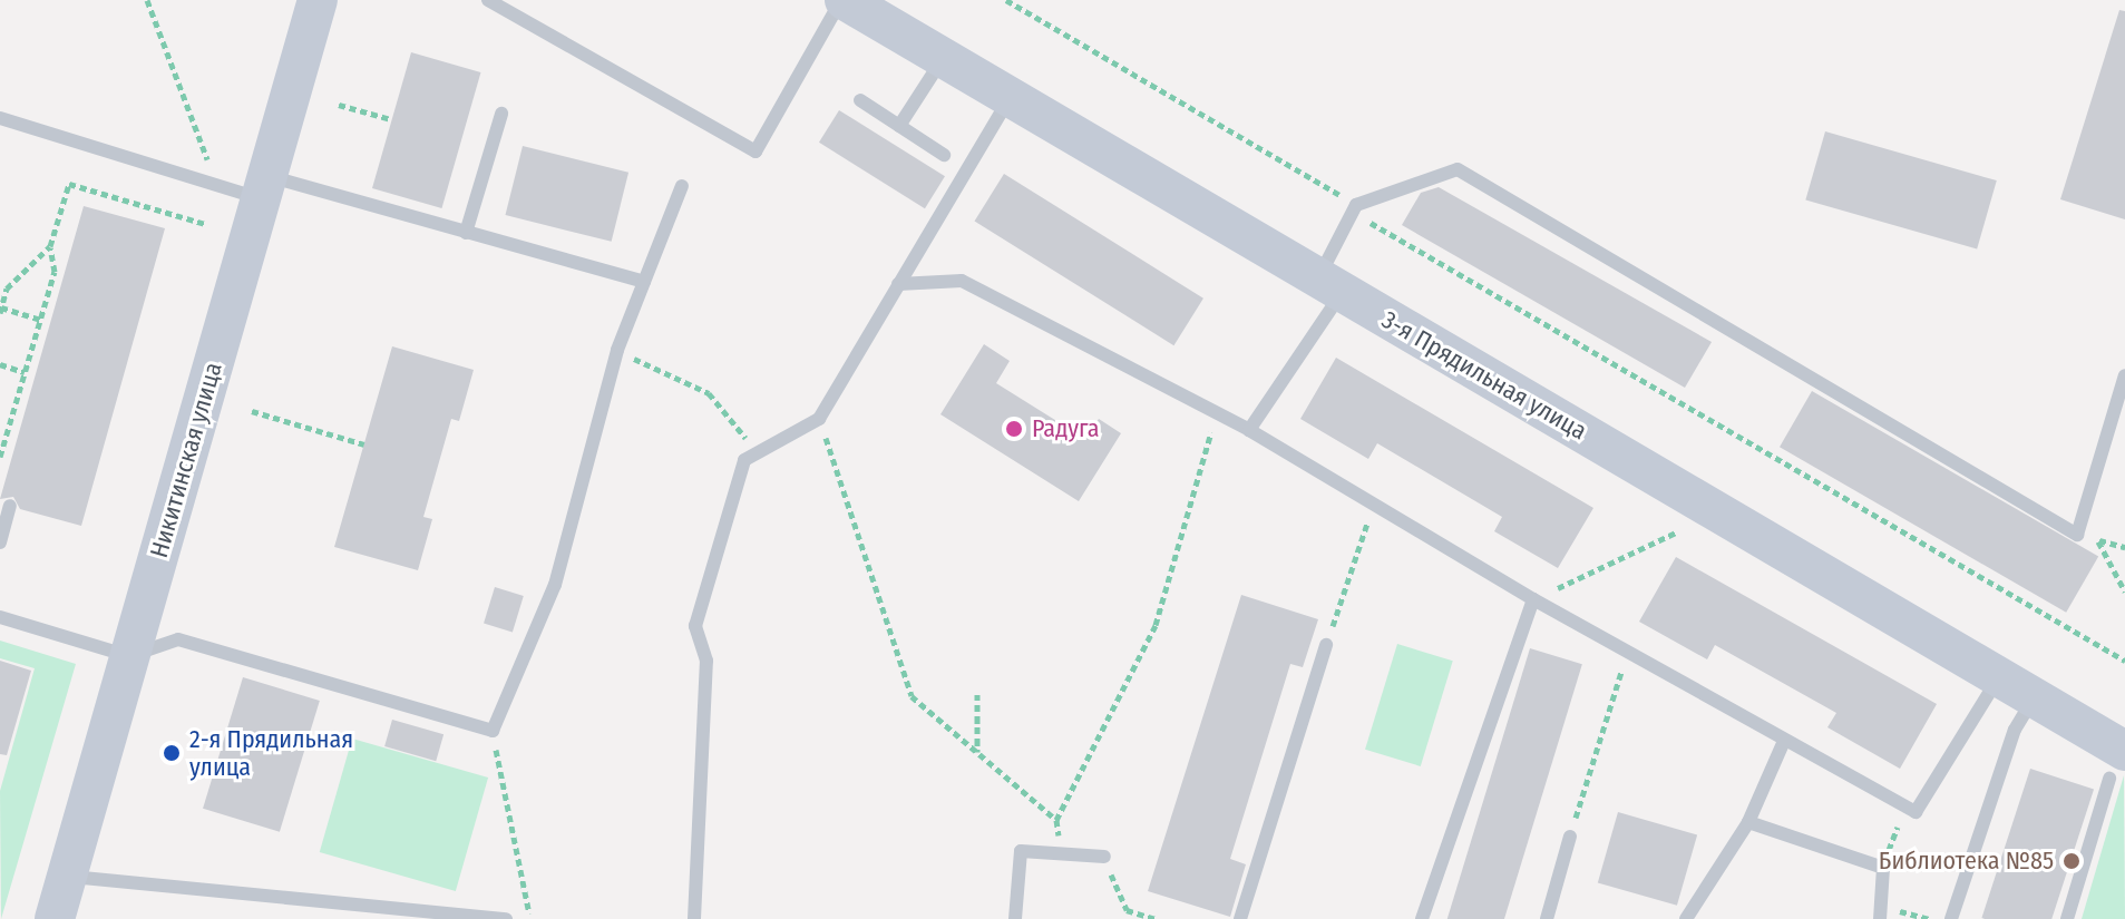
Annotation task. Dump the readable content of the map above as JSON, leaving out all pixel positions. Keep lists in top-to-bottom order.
{
  "streets": {
    "street": ["3-я Прядильная улица", "Никитинская улица"]
  },
  "places": ["Радуга", "2-я Прядильная улица", "Библиотека №85"]
}
